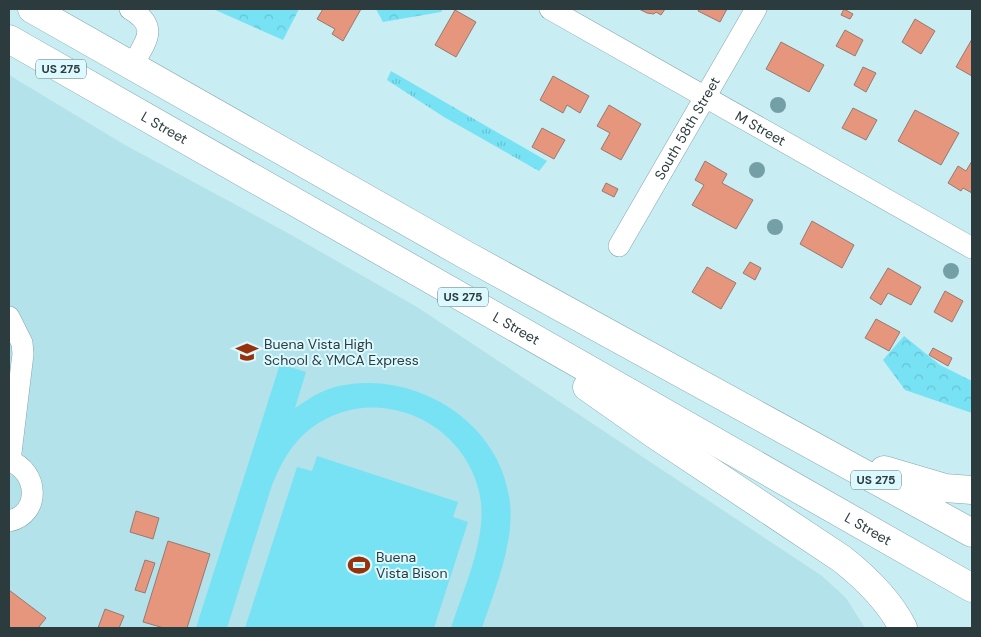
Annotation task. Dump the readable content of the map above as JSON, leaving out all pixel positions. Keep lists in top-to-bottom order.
{
  "streets": {
    "main road": ["US 275", "L Street"],
    "street": ["South 58th Street", "M Street"]
  },
  "crossings": [
    ["South 58th Street", "M Street"]
  ],
  "places": {
    "school or university": ["Buena Vista High School & YMCA Express"],
    "sports": ["Buena Vista Bison"]
  }
}
